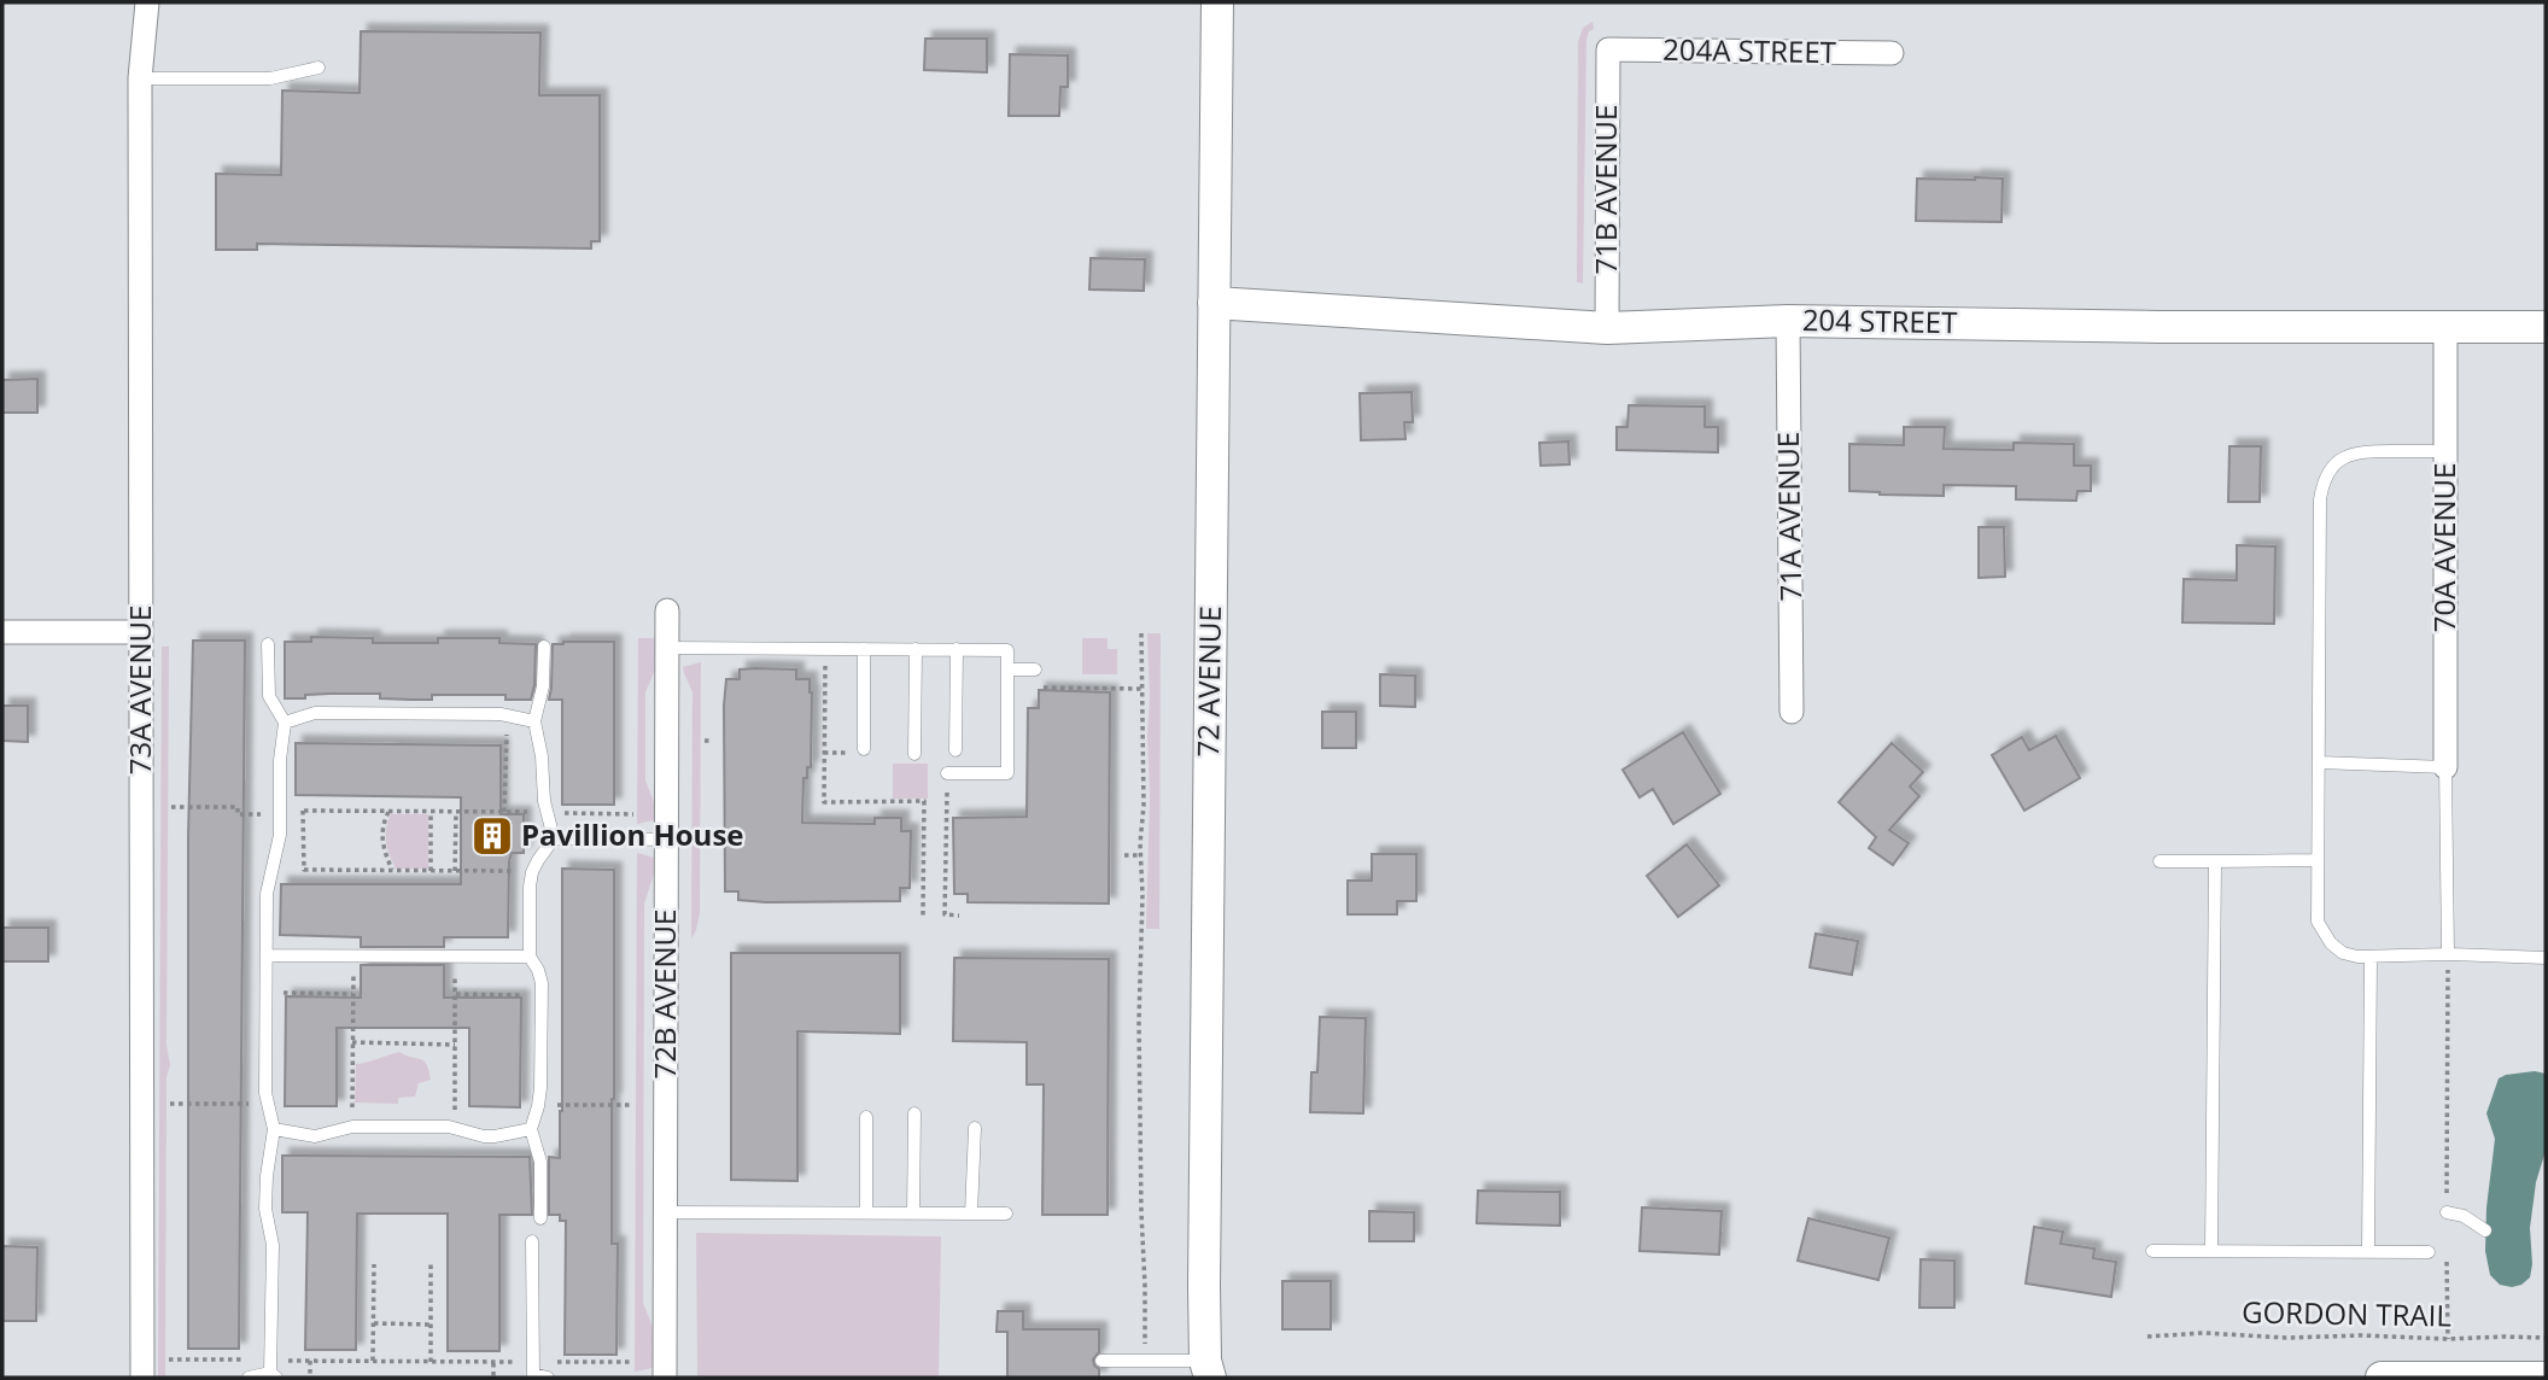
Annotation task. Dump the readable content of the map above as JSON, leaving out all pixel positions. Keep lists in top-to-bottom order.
{
  "streets": {
    "main road": ["204 STREET", "72 AVENUE"],
    "street": [
      "204A STREET",
      "71B AVENUE",
      "71A AVENUE",
      "70A AVENUE",
      "73A AVENUE",
      "72B AVENUE"
    ],
    "path": ["GORDON TRAIL"]
  },
  "crossings": [
    ["204A STREET", "71B AVENUE"],
    ["71B AVENUE", "204 STREET"],
    ["204 STREET", "71A AVENUE"],
    ["204 STREET", "70A AVENUE"],
    ["204 STREET", "72 AVENUE"]
  ],
  "places": {
    "building": ["Pavillion House"]
  }
}
